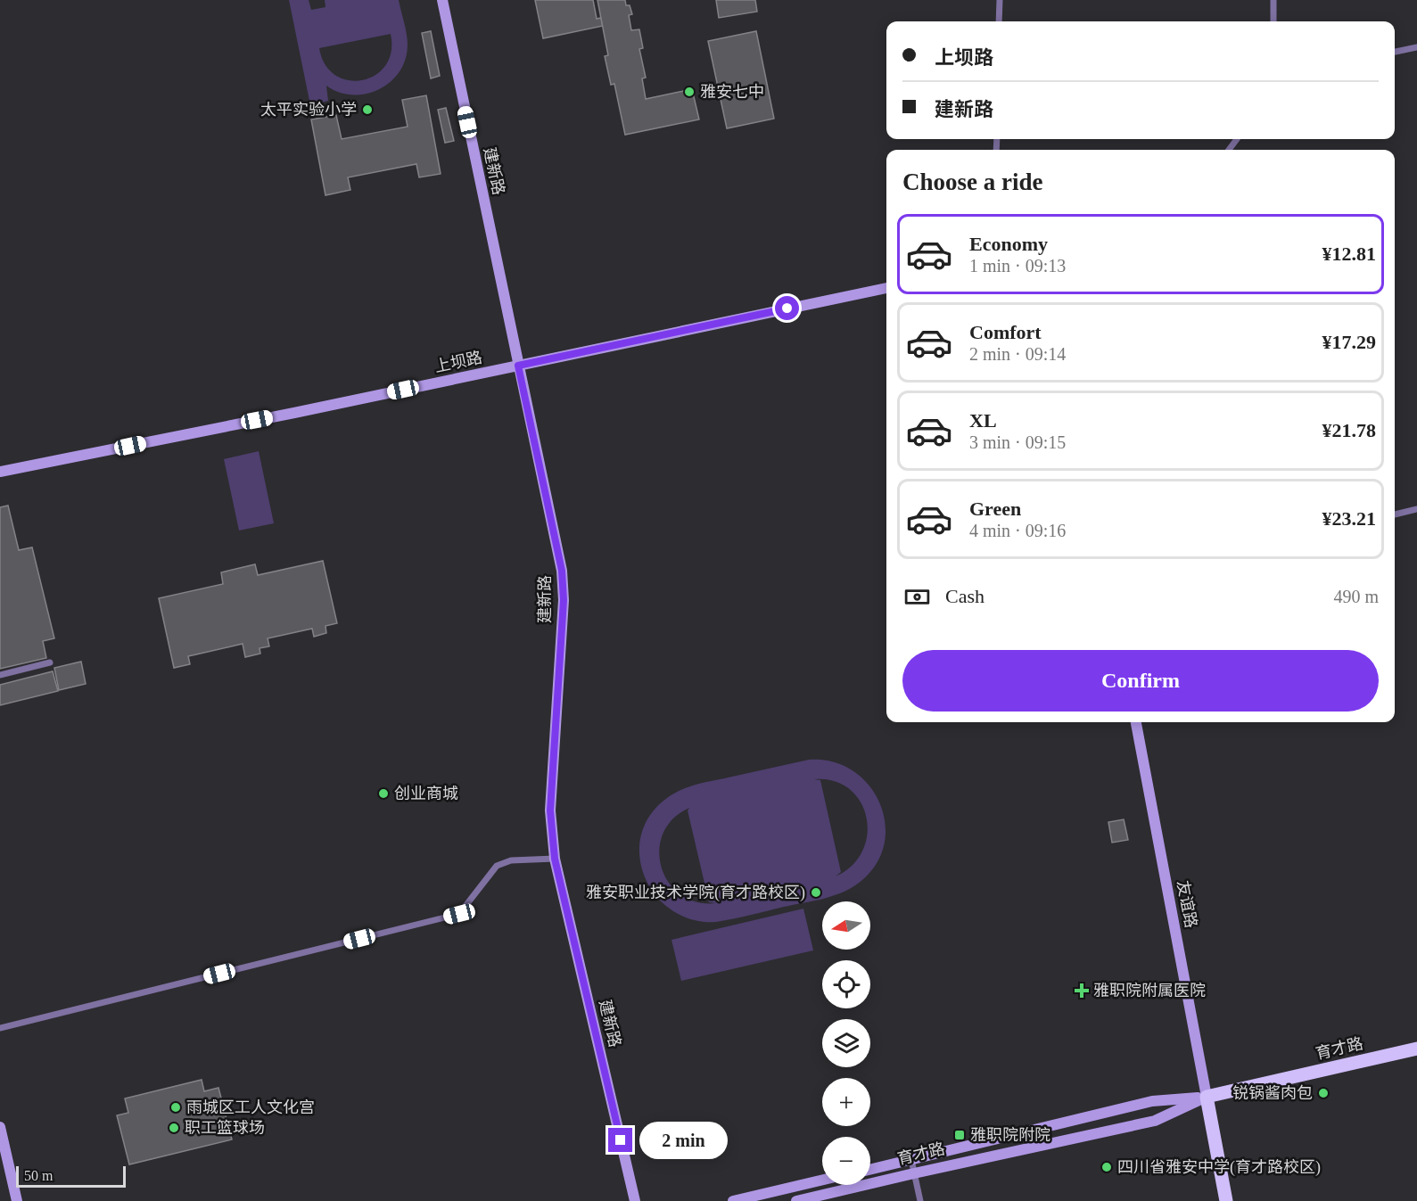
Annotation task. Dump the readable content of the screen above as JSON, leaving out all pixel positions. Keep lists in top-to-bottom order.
{
  "streets": {
    "main road": ["育才路"],
    "street": ["建新路", "上坝路", "友谊路"]
  },
  "crossings": [
    ["建新路", "上坝路"],
    ["友谊路", "育才路"]
  ],
  "places": {
    "other": [
      "雅安七中",
      "太平实验小学",
      "创业商城",
      "雅安职业技术学院(育才路校区)",
      "锐锅酱肉包",
      "雨城区工人文化宫",
      "职工篮球场",
      "四川省雅安中学(育才路校区)"
    ],
    "health": ["雅职院附属医院"],
    "transit": ["雅职院附院"]
  },
  "scale_bar": "50 m",
  "north": "left",
  "page": {
    "banner": ["上坝路", "建新路"],
    "heading": "Choose a ride",
    "list": [
      {
        "name": "Economy",
        "note": "1 min · 09:13",
        "value": "¥12.81"
      },
      {
        "name": "Comfort",
        "note": "2 min · 09:14",
        "value": "¥17.29"
      },
      {
        "name": "XL",
        "note": "3 min · 09:15",
        "value": "¥21.78"
      },
      {
        "name": "Green",
        "note": "4 min · 09:16",
        "value": "¥23.21"
      }
    ],
    "pay": ["Cash", "490 m"],
    "buttons": "Confirm",
    "map_buttons": ["+", "−"],
    "bubble": "2 min",
    "scale": "50 m"
  }
}
